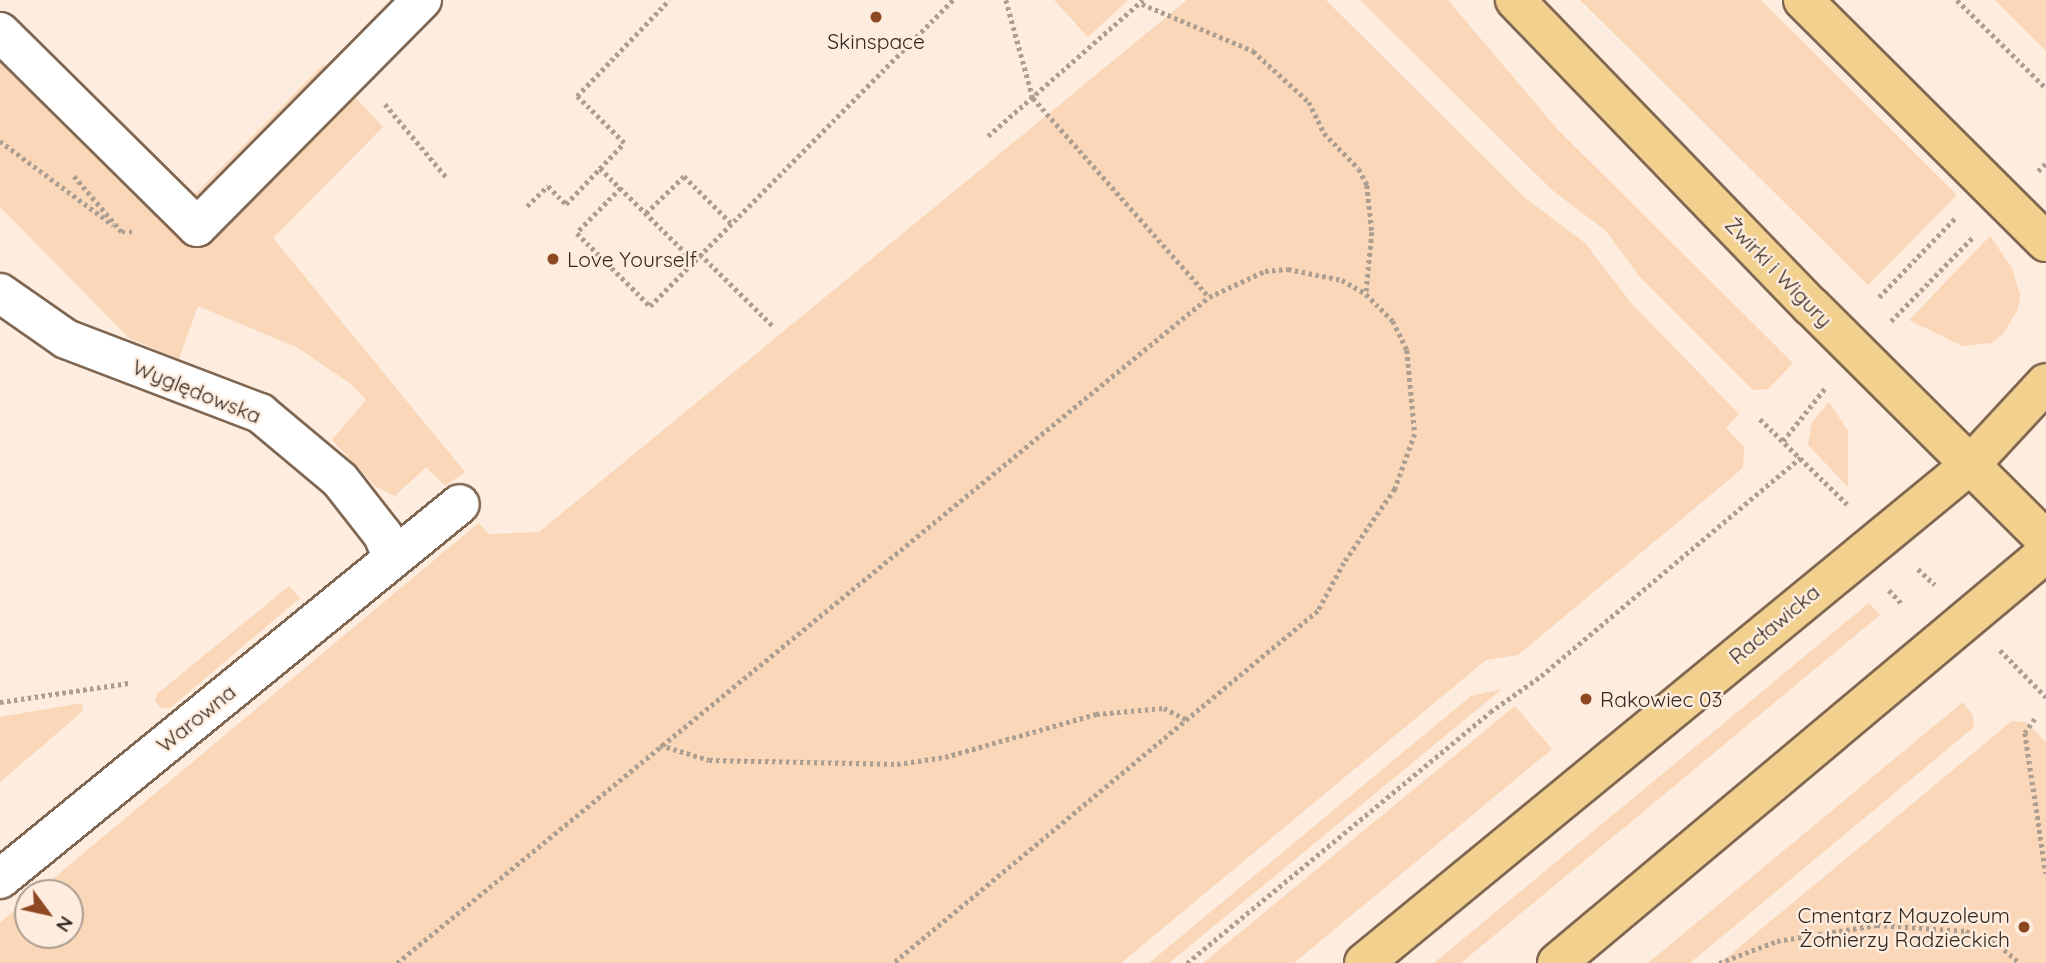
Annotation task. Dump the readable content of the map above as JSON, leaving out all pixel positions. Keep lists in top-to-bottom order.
{
  "streets": {
    "main road": ["Żwirki i Wigury", "Racławicka"],
    "street": ["Wyględowska", "Warowna"]
  },
  "crossings": [
    ["Żwirki i Wigury", "Racławicka"],
    ["Wyględowska", "Warowna"]
  ],
  "places": [
    "Skinspace",
    "Love Yourself",
    "Rakowiec 03",
    "Cmentarz Mauzoleum Żołnierzy Radzieckich"
  ],
  "north": "bottom right"
}
